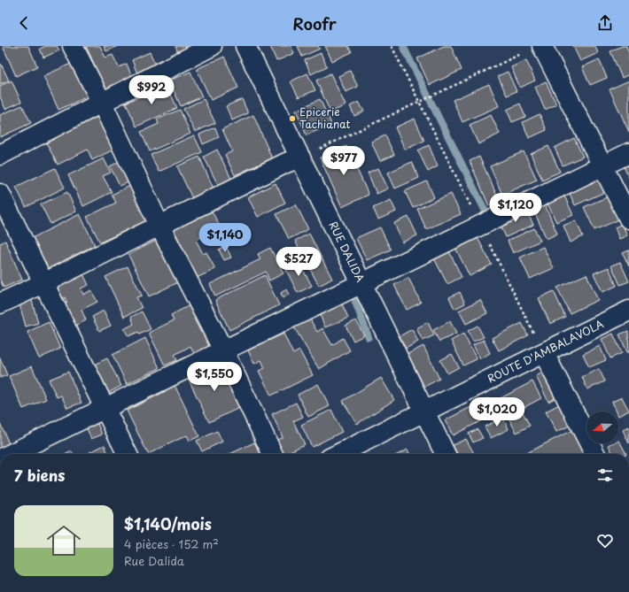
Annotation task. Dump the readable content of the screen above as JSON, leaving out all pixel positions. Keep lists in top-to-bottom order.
{
  "streets": {
    "street": ["RUE DALIDA", "ROUTE D'AMBALAVOLA"]
  },
  "crossings": [
    ["RUE DALIDA", "ROUTE D'AMBALAVOLA"]
  ],
  "places": ["Epicerie Tachianat"],
  "north": "left",
  "page": {
    "header": "Roofr",
    "price": [
      "$992",
      "$977",
      "$1,120",
      "$1,140",
      "$527",
      "$1,550",
      "$1,020"
    ],
    "heading": "7 biens",
    "list": [
      {
        "name": "$1,140/mois",
        "note": "4 pièces · 152 m² · Rue Dalida"
      }
    ]
  }
}
